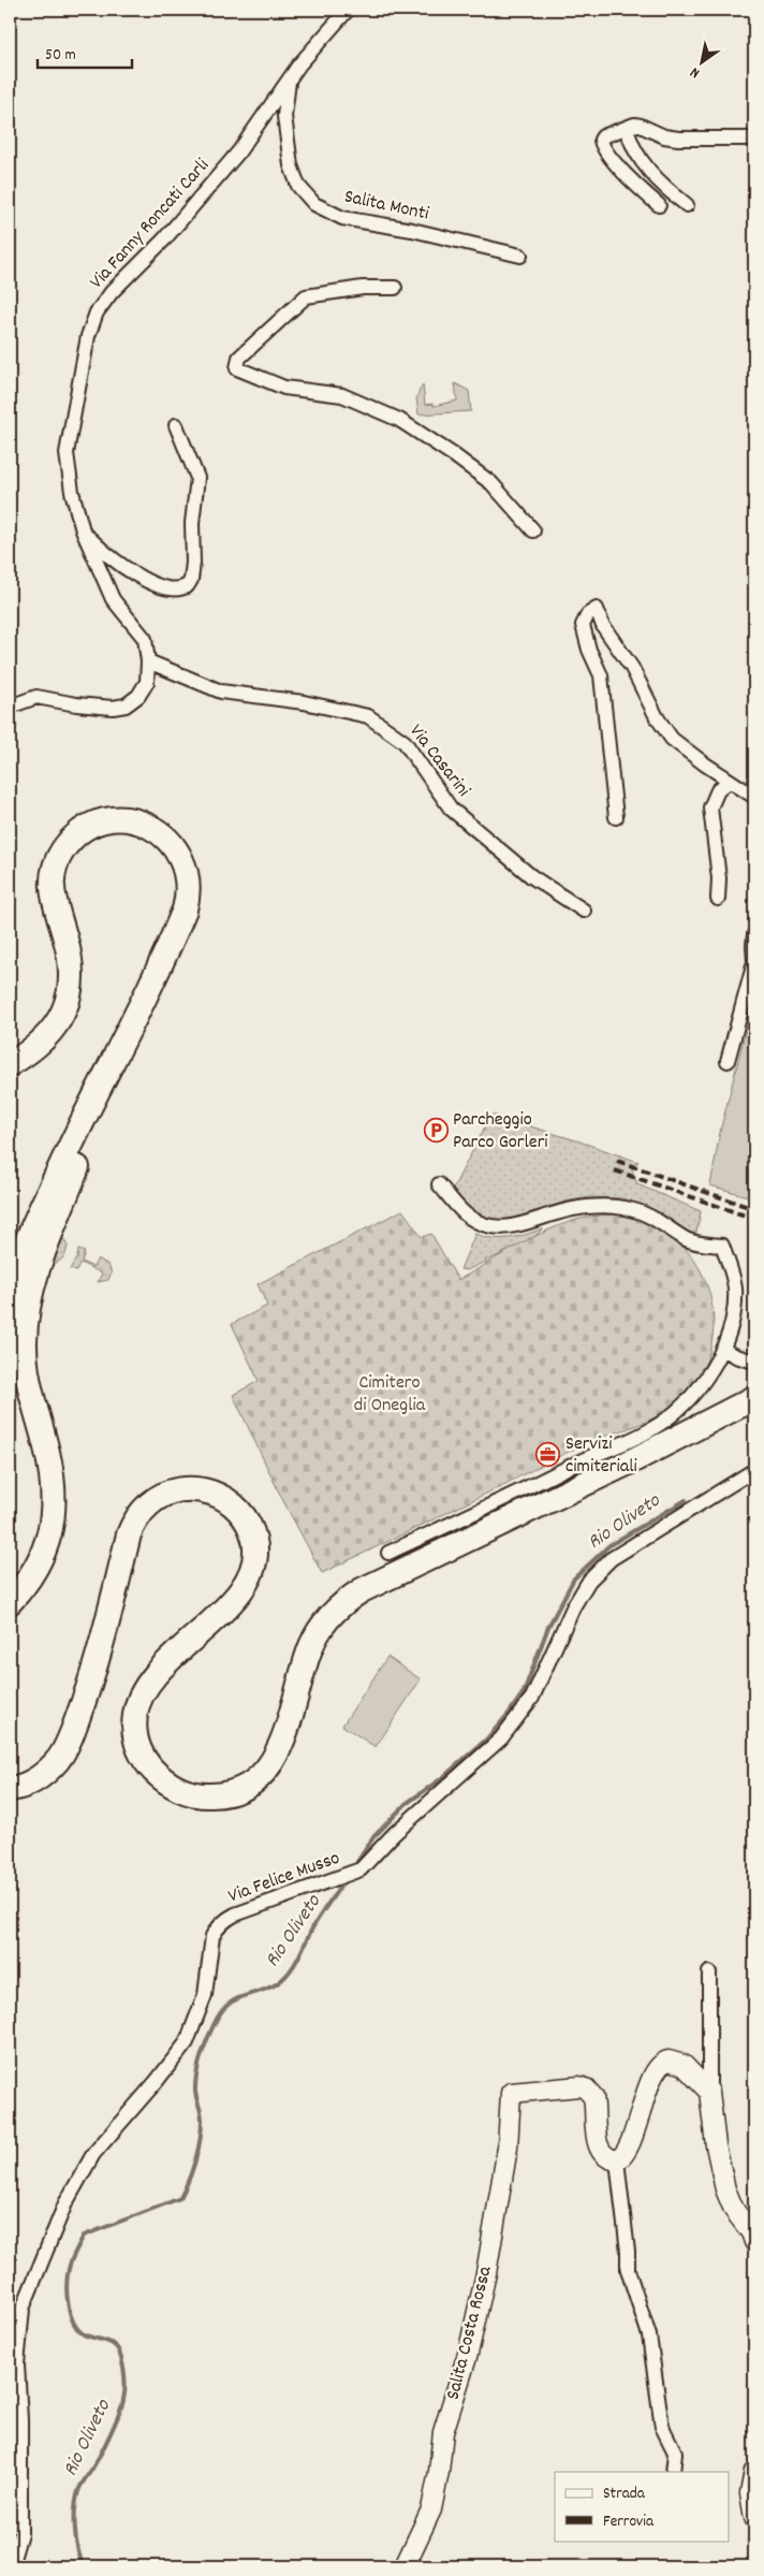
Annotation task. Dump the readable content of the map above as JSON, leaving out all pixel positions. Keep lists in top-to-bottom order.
{
  "streets": {
    "street": [
      "Salita Monti",
      "Via Fanny Roncati Carli",
      "Via Casarini",
      "Via Felice Musso",
      "Salita Costa Rossa"
    ]
  },
  "crossings": [
    ["Salita Monti", "Via Fanny Roncati Carli"],
    ["Via Fanny Roncati Carli", "Via Casarini"]
  ],
  "water": ["Rio Oliveto"],
  "parks": ["Cimitero di Oneglia"],
  "places": {
    "parking": ["Parcheggio Parco Gorleri"],
    "office": ["Servizi cimiteriali"]
  },
  "legend": ["Strada", "Ferrovia"],
  "scale_bar": "50 m",
  "north": "bottom left"
}
